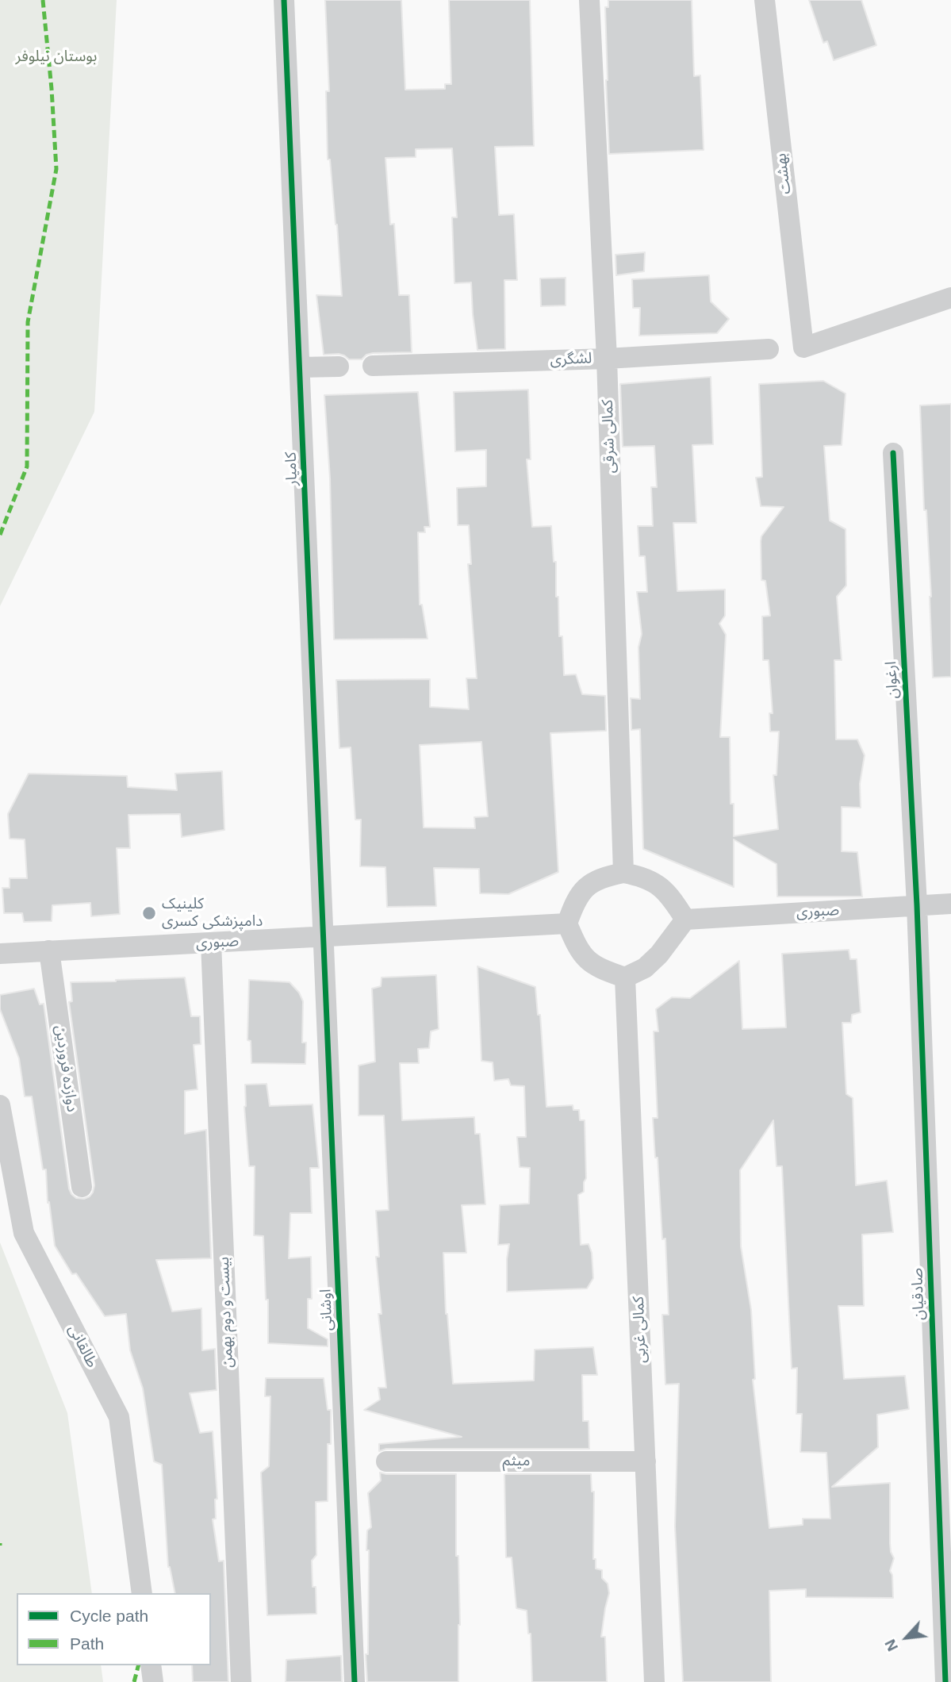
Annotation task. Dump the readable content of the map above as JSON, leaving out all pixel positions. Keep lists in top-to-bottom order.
{
  "streets": {
    "street": [
      "بهشت",
      "لشگری",
      "کمالی شرقی",
      "کامیار",
      "ارغوان",
      "صبوری",
      "دوازده فروردین",
      "صادقیان",
      "اوشانی",
      "بیست و دوم بهمن",
      "کمالی غربی",
      "طالقانی",
      "میثم"
    ]
  },
  "crossings": [
    ["لشگری", "کمالی شرقی"],
    ["کمالی شرقی", "صبوری"],
    ["کمالی شرقی", "کمالی غربی"],
    ["کامیار", "صبوری"],
    ["کامیار", "اوشانی"],
    ["ارغوان", "صبوری"],
    ["ارغوان", "صادقیان"],
    ["صبوری", "دوازده فروردین"],
    ["صبوری", "صادقیان"],
    ["صبوری", "اوشانی"],
    ["صبوری", "بیست و دوم بهمن"],
    ["صبوری", "کمالی غربی"],
    ["کمالی غربی", "میثم"]
  ],
  "parks": ["بوستان نیلوفر"],
  "places": ["کلینیک دامپزشکی کسری"],
  "legend": ["Cycle path", "Path"],
  "north": "bottom left"
}
